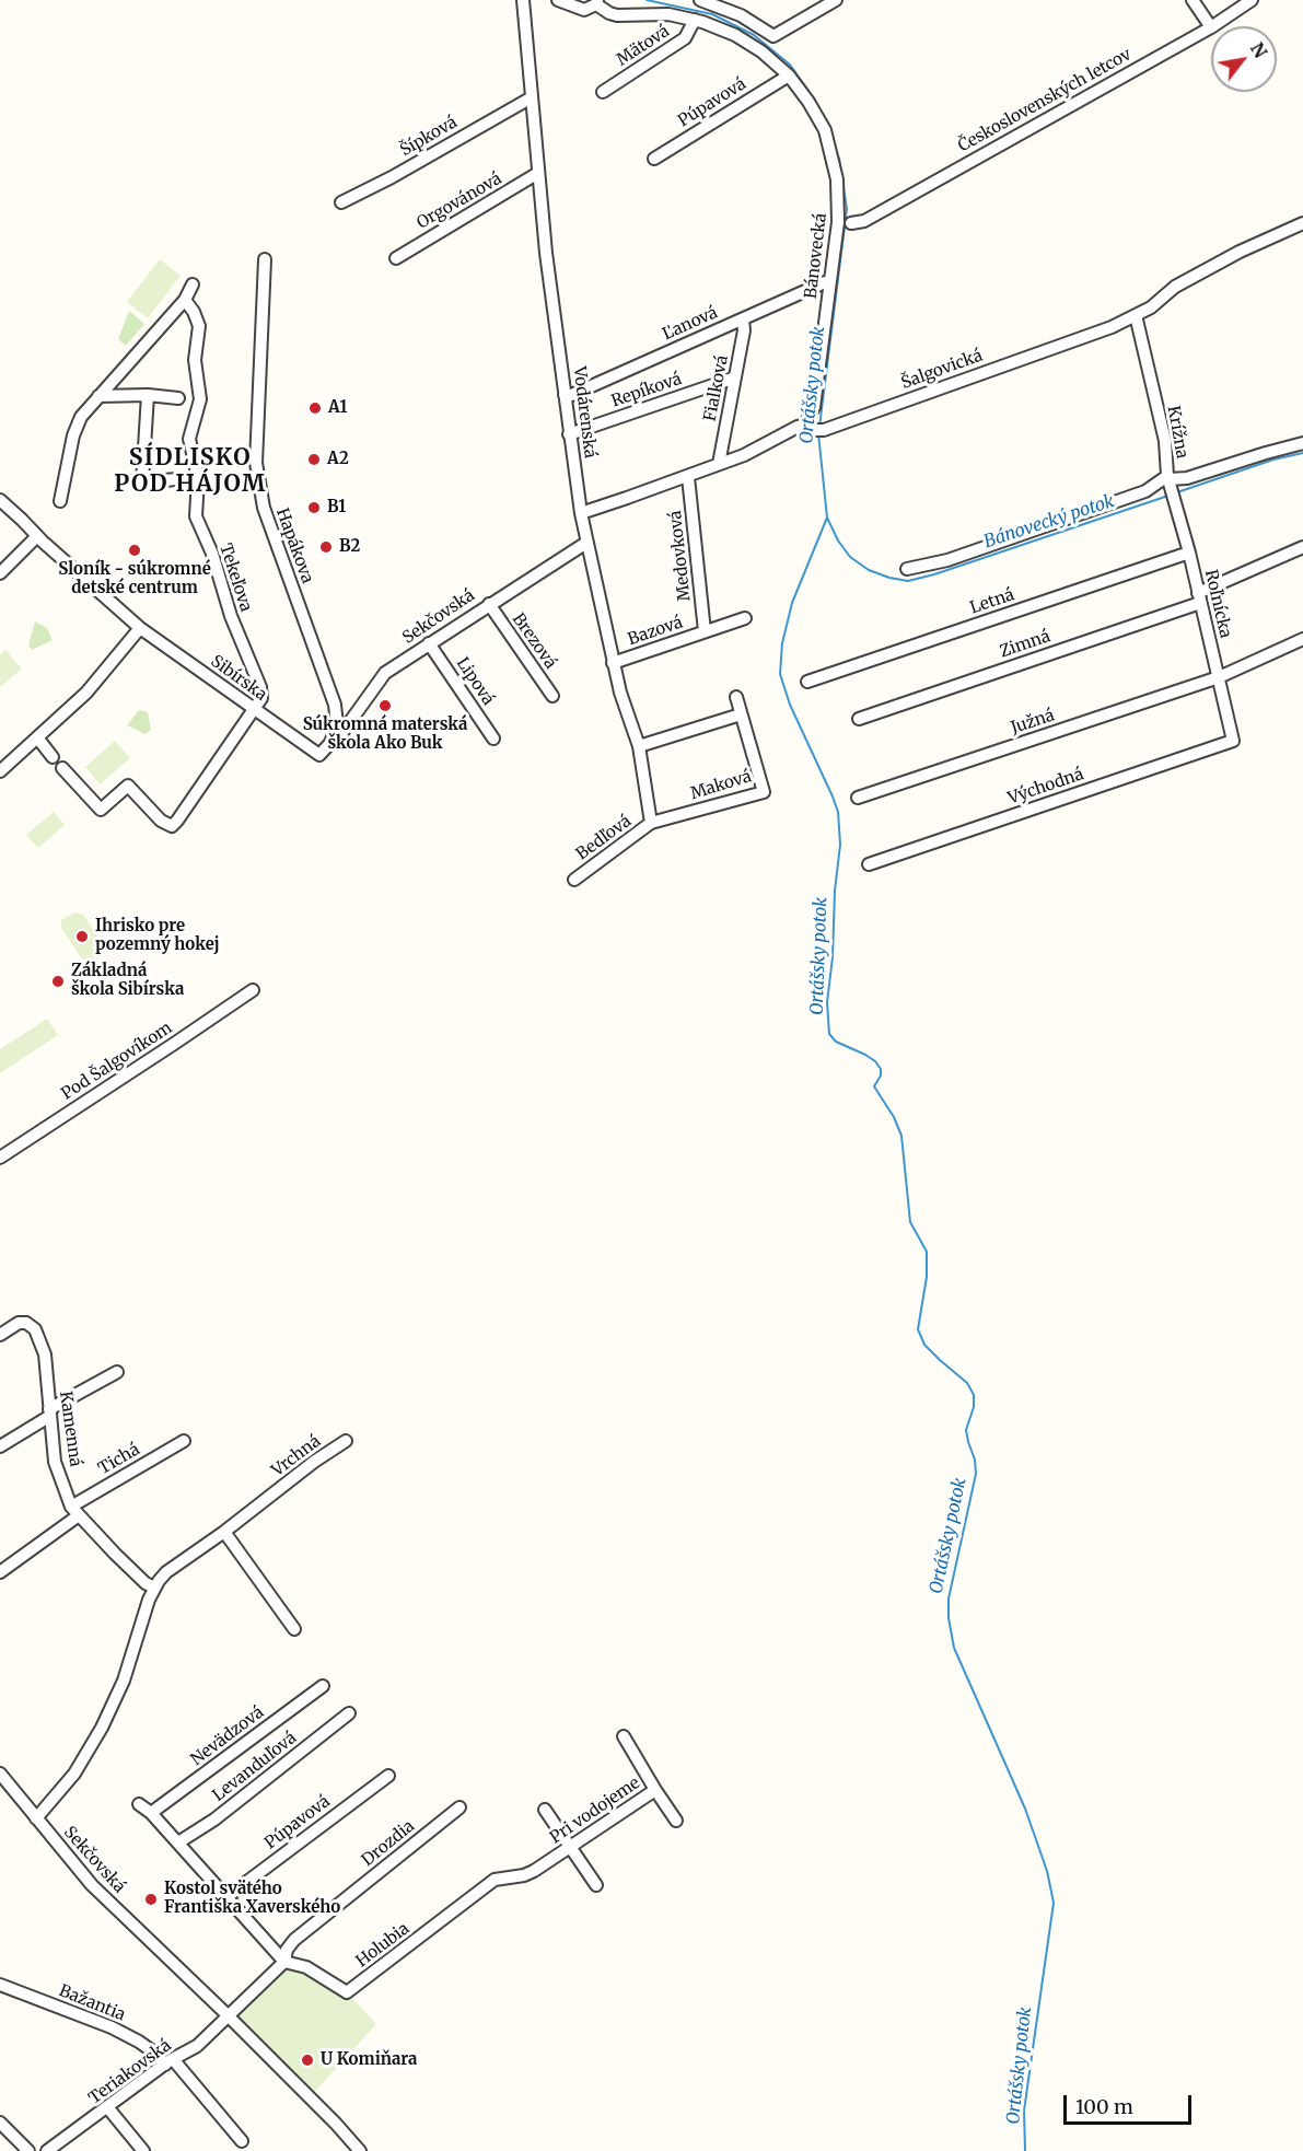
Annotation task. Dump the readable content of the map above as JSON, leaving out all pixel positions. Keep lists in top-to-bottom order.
{
  "streets": {
    "street": [
      "Mätová",
      "Československých letcov",
      "Púpavová",
      "Šípková",
      "Orgovánová",
      "Bánovecká",
      "Ľanová",
      "Šalgovická",
      "Fialková",
      "Repíková",
      "Vodárenská",
      "Krížna",
      "Hapákova",
      "Medovková",
      "Tekeľova",
      "Letná",
      "Roľnícka",
      "Sekčovská",
      "Bazová",
      "Brezová",
      "Zimná",
      "Sibírska",
      "Lipová",
      "Južná",
      "Maková",
      "Východná",
      "Bedľová",
      "Pod Šalgovíkom",
      "Kamenná",
      "Vrchná",
      "Tichá",
      "Nevädzová",
      "Levanduľová",
      "Pri vodojeme",
      "Drozdia",
      "Holubia",
      "Bažantia",
      "Teriakovská"
    ]
  },
  "crossings": [
    ["Mätová", "Bánovecká"],
    ["Púpavová", "Bánovecká"],
    ["Šípková", "Vodárenská"],
    ["Orgovánová", "Vodárenská"],
    ["Bánovecká", "Ľanová"],
    ["Bánovecká", "Šalgovická"],
    ["Ľanová", "Fialková"],
    ["Ľanová", "Vodárenská"],
    ["Šalgovická", "Fialková"],
    ["Šalgovická", "Vodárenská"],
    ["Šalgovická", "Krížna"],
    ["Šalgovická", "Medovková"],
    ["Fialková", "Repíková"],
    ["Repíková", "Vodárenská"],
    ["Vodárenská", "Sekčovská"],
    ["Vodárenská", "Bazová"],
    ["Vodárenská", "Maková"],
    ["Vodárenská", "Bedľová"],
    ["Krížna", "Roľnícka"],
    ["Hapákova", "Sekčovská"],
    ["Hapákova", "Sibírska"],
    ["Medovková", "Bazová"],
    ["Tekeľova", "Sibírska"],
    ["Letná", "Roľnícka"],
    ["Roľnícka", "Zimná"],
    ["Roľnícka", "Južná"],
    ["Roľnícka", "Východná"],
    ["Sekčovská", "Brezová"],
    ["Sekčovská", "Sibírska"],
    ["Sekčovská", "Lipová"],
    ["Sekčovská", "Teriakovská"],
    ["Maková", "Bedľová"],
    ["Kamenná", "Tichá"],
    ["Pri vodojeme", "Holubia"],
    ["Drozdia", "Holubia"],
    ["Bažantia", "Teriakovská"]
  ],
  "districts": ["SÍDLISKO POD HÁJOM"],
  "water": ["Ortášsky potok", "Bánovecký potok"],
  "places": [
    "A1",
    "A2",
    "B1",
    "B2",
    "Sloník - súkromné detské centrum",
    "Súkromná materská škola Ako Buk",
    "Ihrisko pre pozemný hokej",
    "Základná škola Sibírska",
    "Kostol svätého Františka Xaverského",
    "U Komiňara"
  ],
  "scale_bar": "100 m",
  "north": "top right"
}
